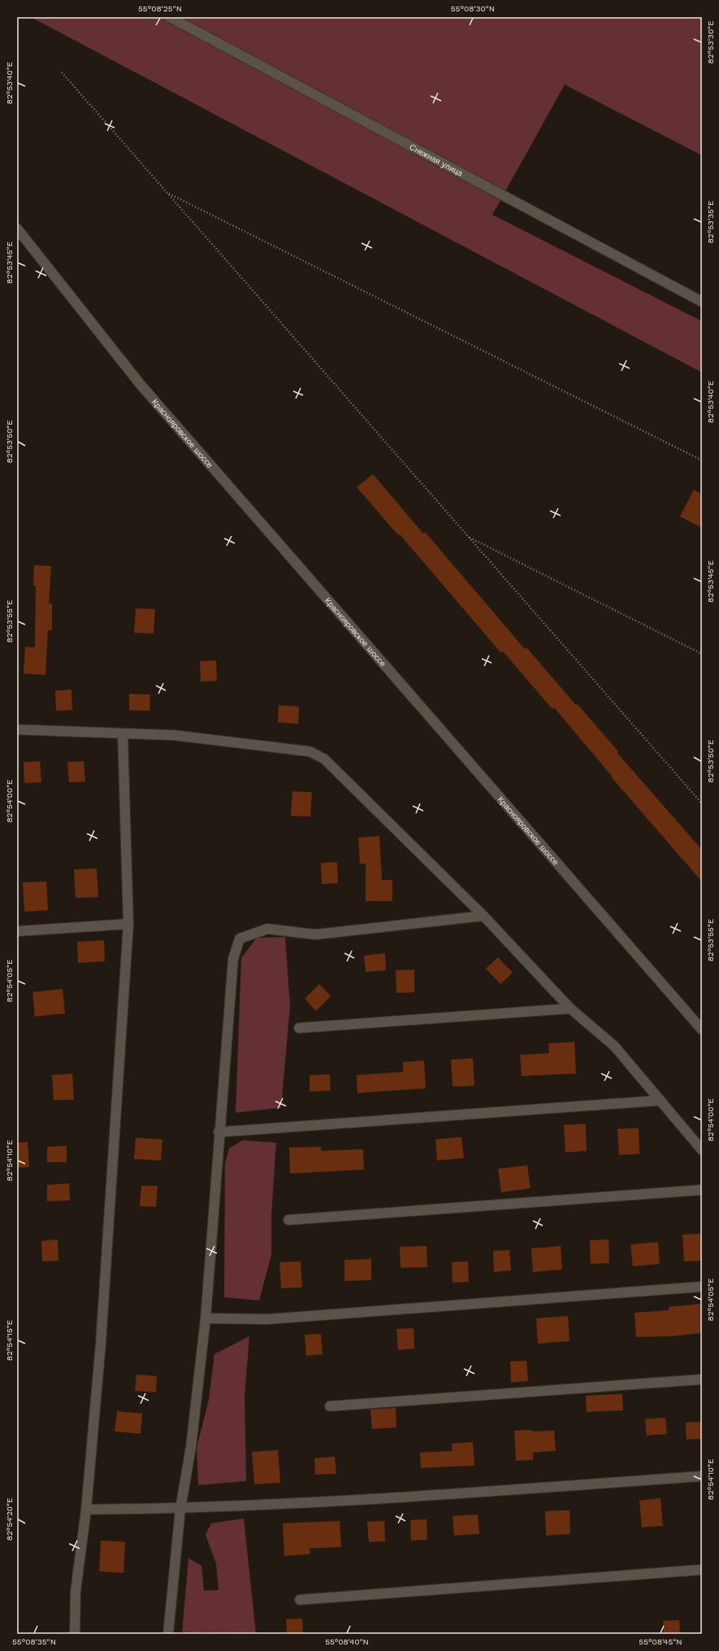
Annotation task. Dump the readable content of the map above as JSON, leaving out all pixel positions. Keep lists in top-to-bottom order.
{
  "streets": {
    "street": ["Снежная улица", "Краснояровское шоссе"]
  },
  "coordinates": [
    "55°08'25\"N",
    "55°08'30\"N",
    "82°53'30\"E",
    "82°53'40\"E",
    "82°53'35\"E",
    "82°53'45\"E",
    "82°53'50\"E",
    "82°53'55\"E",
    "82°54'00\"E",
    "82°54'05\"E",
    "82°54'10\"E",
    "82°54'15\"E",
    "82°54'20\"E",
    "55°08'35\"N",
    "55°08'40\"N",
    "55°08'45\"N"
  ]
}
